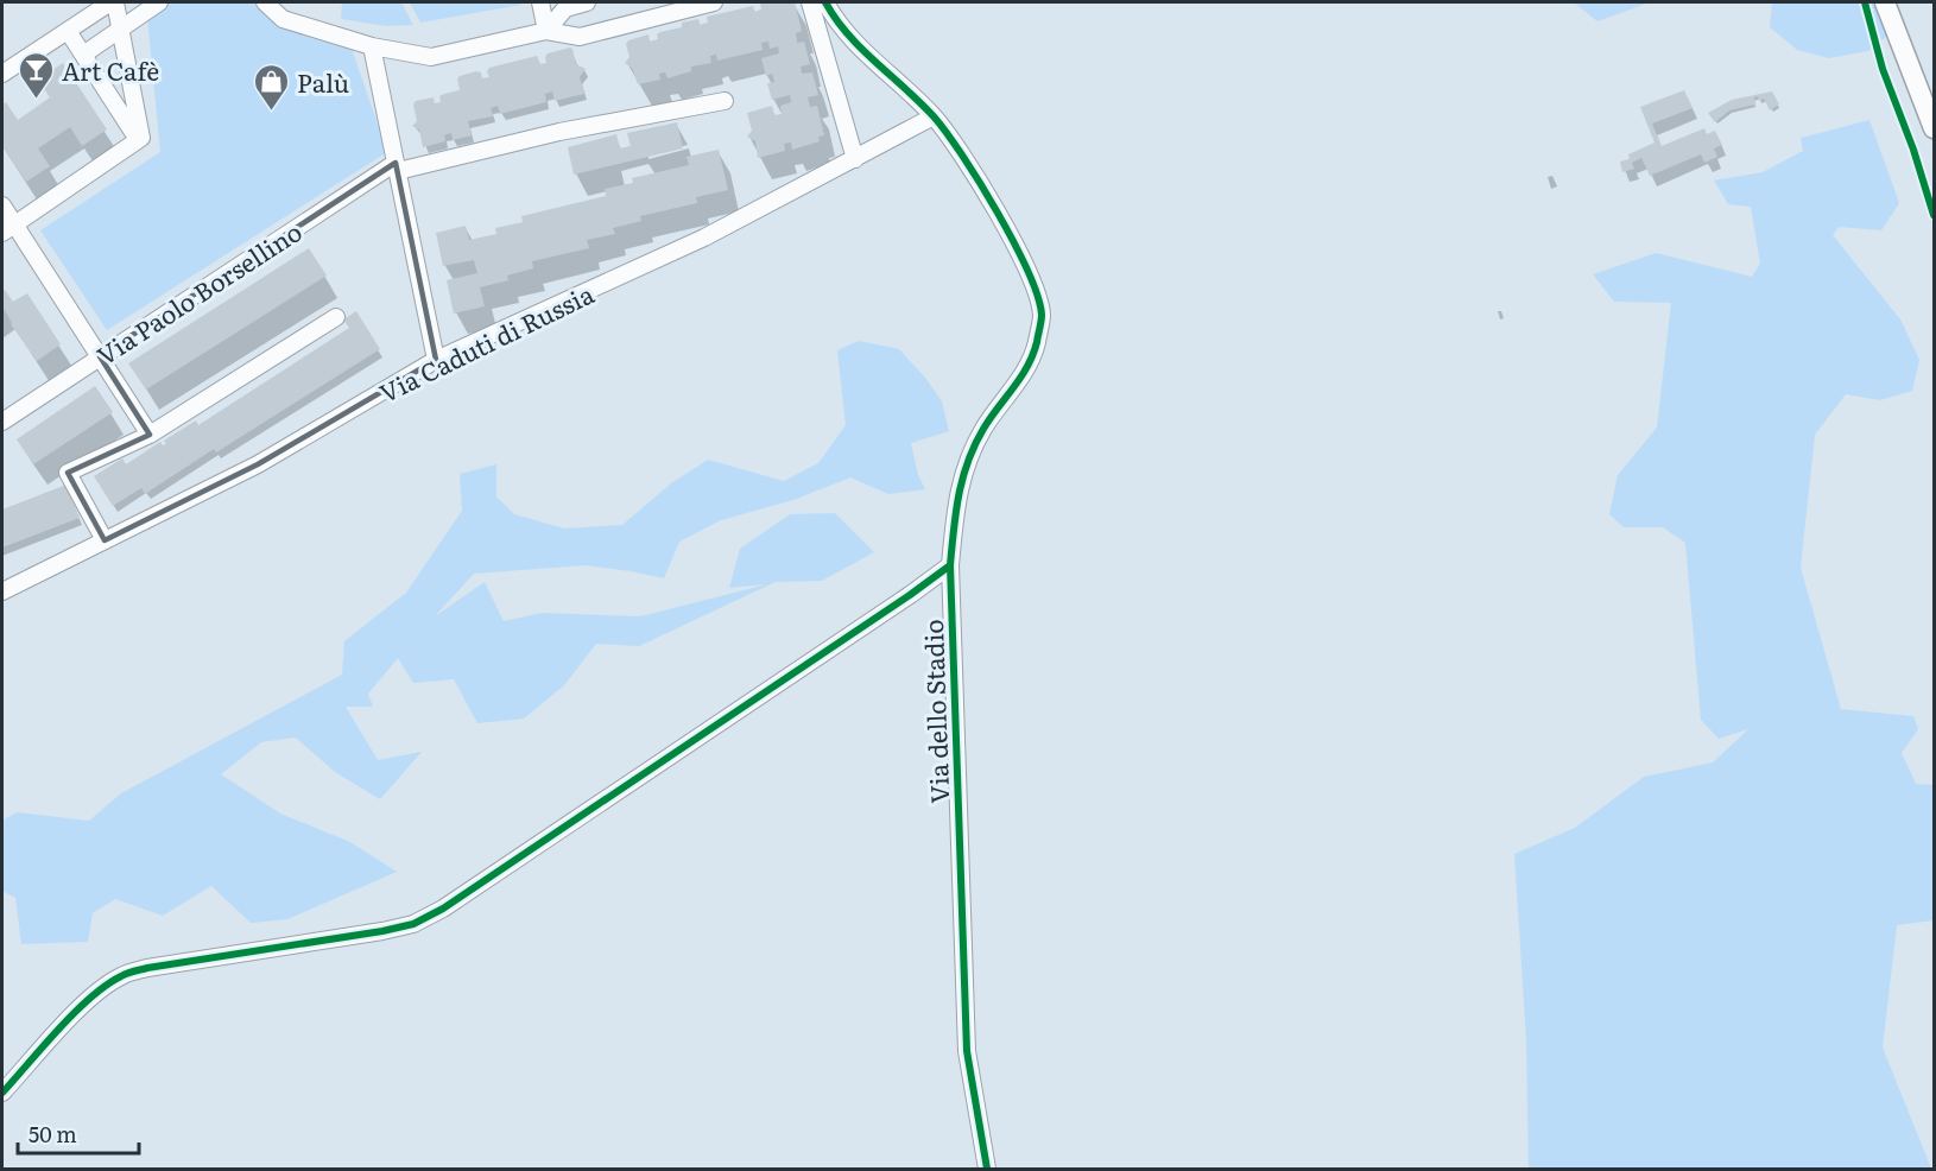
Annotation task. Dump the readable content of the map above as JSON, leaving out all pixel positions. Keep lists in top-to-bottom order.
{
  "streets": {
    "street": ["Via Paolo Borsellino", "Via Caduti di Russia", "Via dello Stadio"]
  },
  "crossings": [
    ["Via Caduti di Russia", "Via dello Stadio"]
  ],
  "places": {
    "bar": ["Art Cafè"],
    "shop": ["Palù"]
  },
  "scale_bar": "50 m"
}
